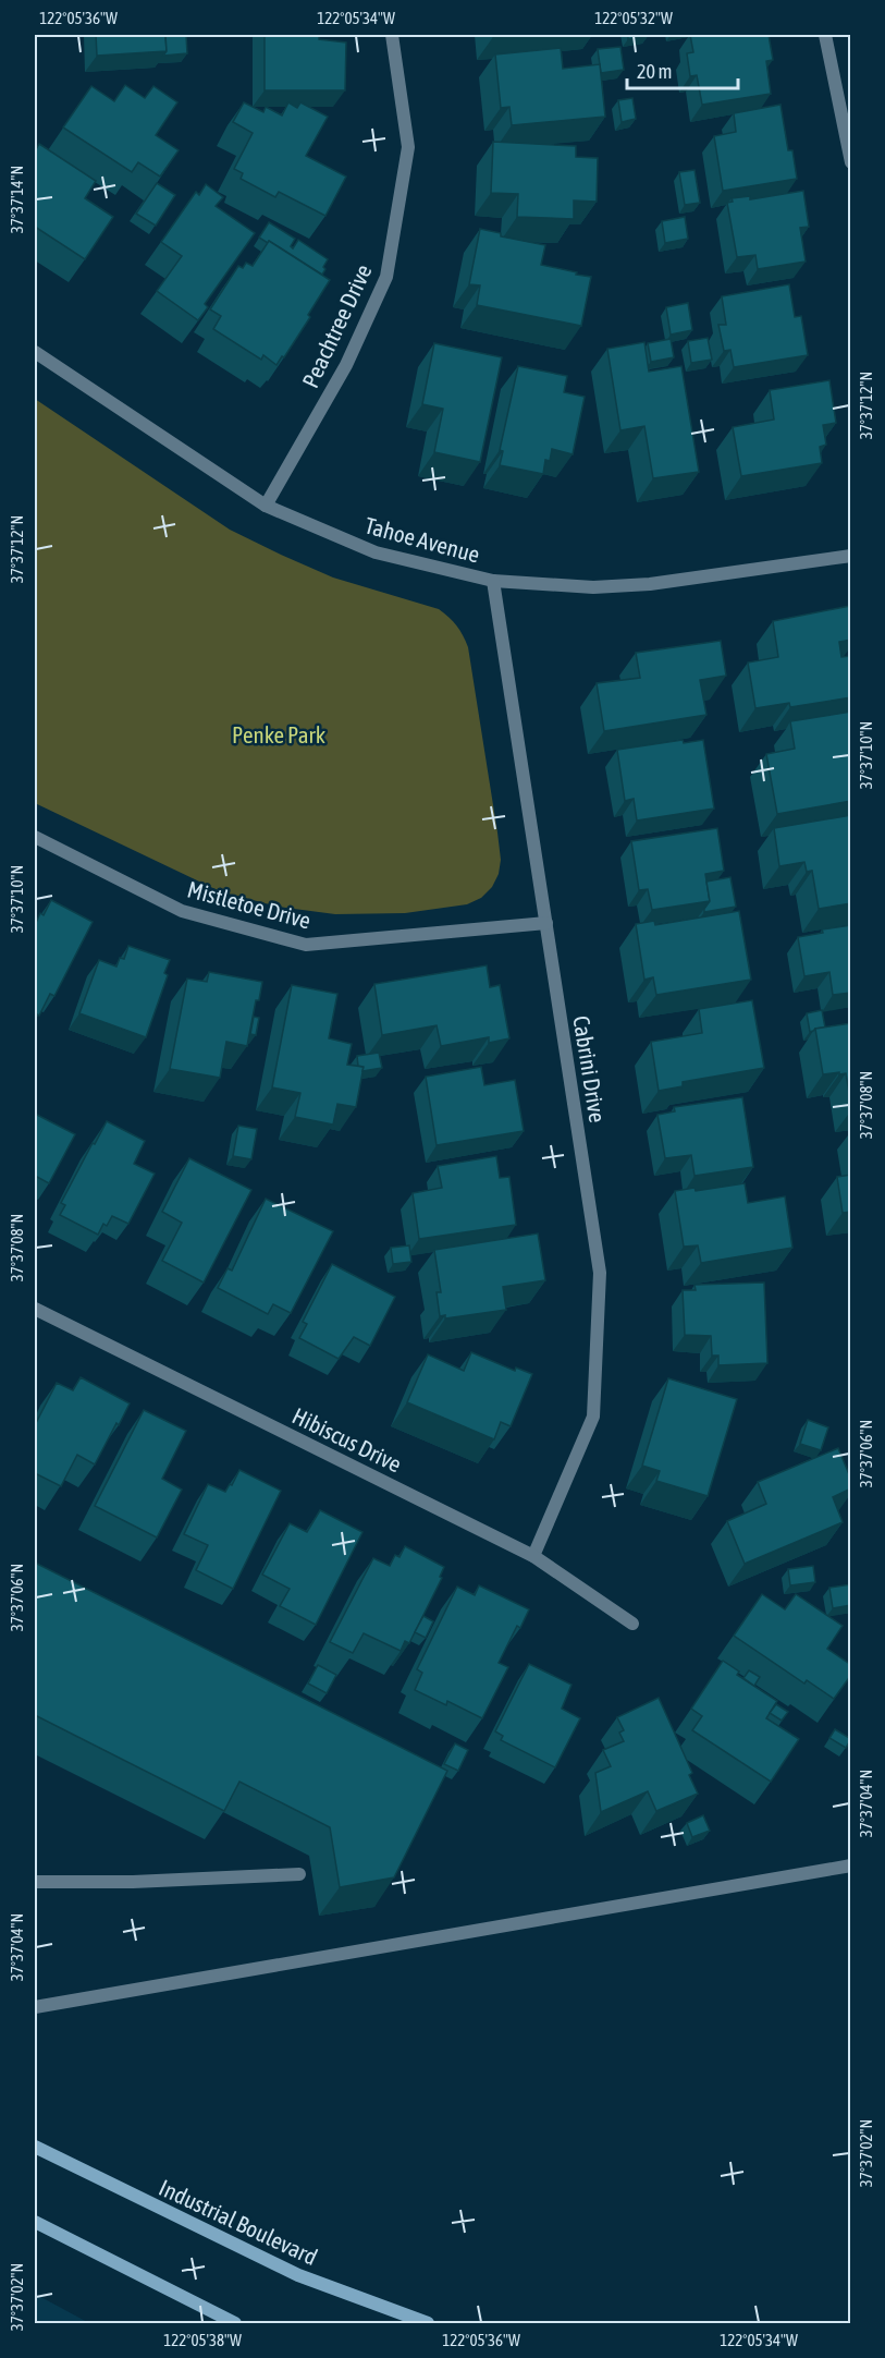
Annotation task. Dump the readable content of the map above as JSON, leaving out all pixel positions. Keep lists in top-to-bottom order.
{
  "streets": {
    "main road": ["Industrial Boulevard"],
    "street": [
      "Peachtree Drive",
      "Tahoe Avenue",
      "Mistletoe Drive",
      "Cabrini Drive",
      "Hibiscus Drive"
    ]
  },
  "crossings": [
    ["Peachtree Drive", "Tahoe Avenue"],
    ["Tahoe Avenue", "Cabrini Drive"],
    ["Mistletoe Drive", "Cabrini Drive"],
    ["Cabrini Drive", "Hibiscus Drive"]
  ],
  "parks": ["Penke Park"],
  "scale_bar": "20 m",
  "coordinates": [
    "122°05'36\"W",
    "122°05'34\"W",
    "122°05'32\"W",
    "37°37'14\"N",
    "37°37'12\"N",
    "37°37'10\"N",
    "37°37'08\"N",
    "37°37'06\"N",
    "37°37'04\"N",
    "37°37'02\"N",
    "122°05'38\"W"
  ]
}
